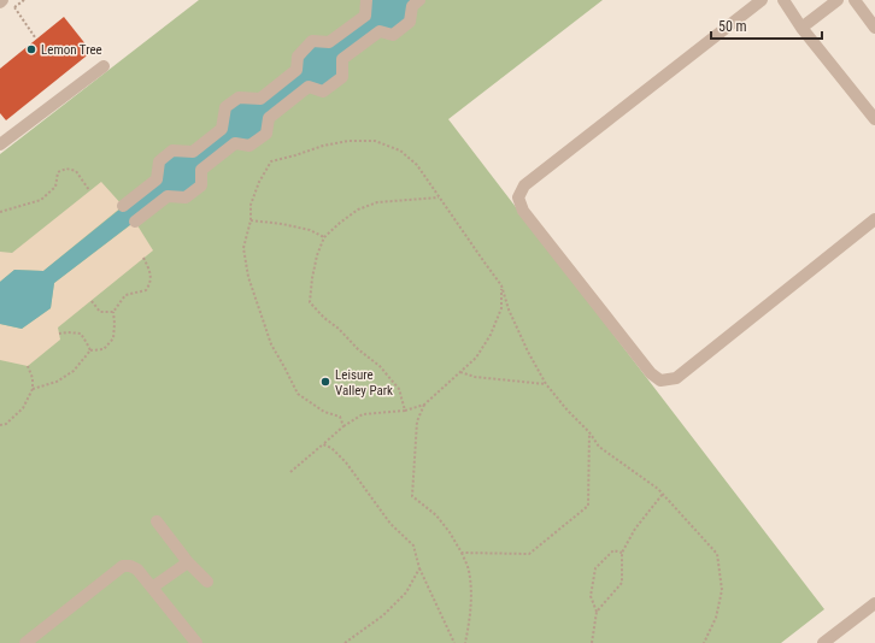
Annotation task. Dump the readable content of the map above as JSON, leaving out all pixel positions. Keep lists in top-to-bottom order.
{
  "places": ["Lemon Tree", "Leisure Valley Park"],
  "scale_bar": "50 m"
}
